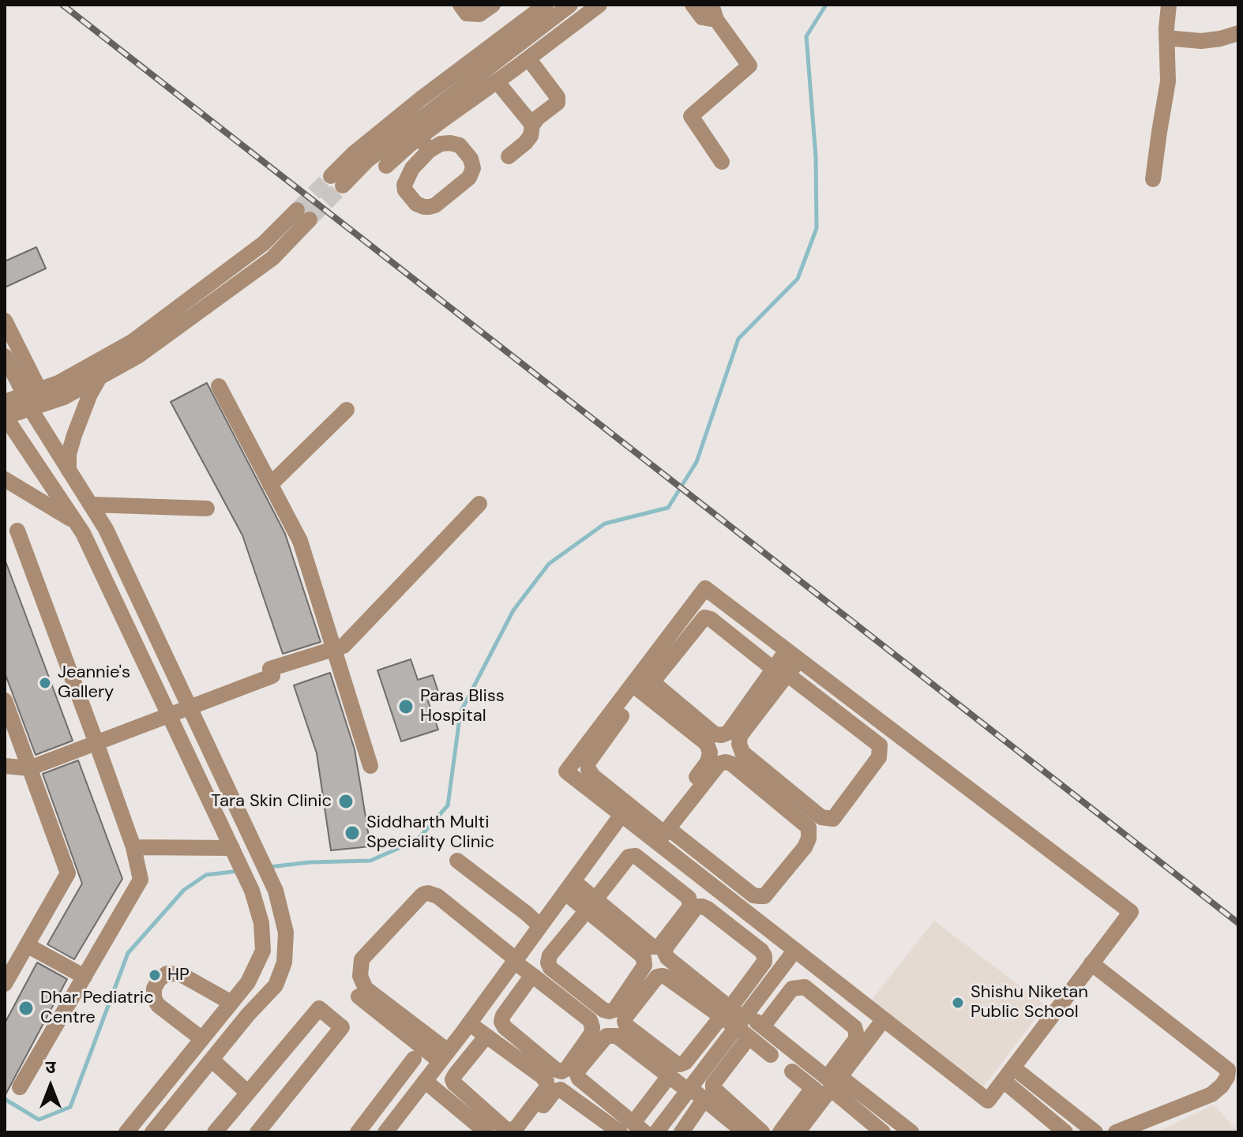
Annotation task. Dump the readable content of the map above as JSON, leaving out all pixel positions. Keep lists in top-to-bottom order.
{
  "places": [
    "Jeannie's Gallery",
    "Paras Bliss Hospital",
    "Tara Skin Clinic",
    "Siddharth Multi Speciality Clinic",
    "HP",
    "Shishu Niketan Public School",
    "Dhar Pediatric Centre"
  ],
  "north": "top"
}
